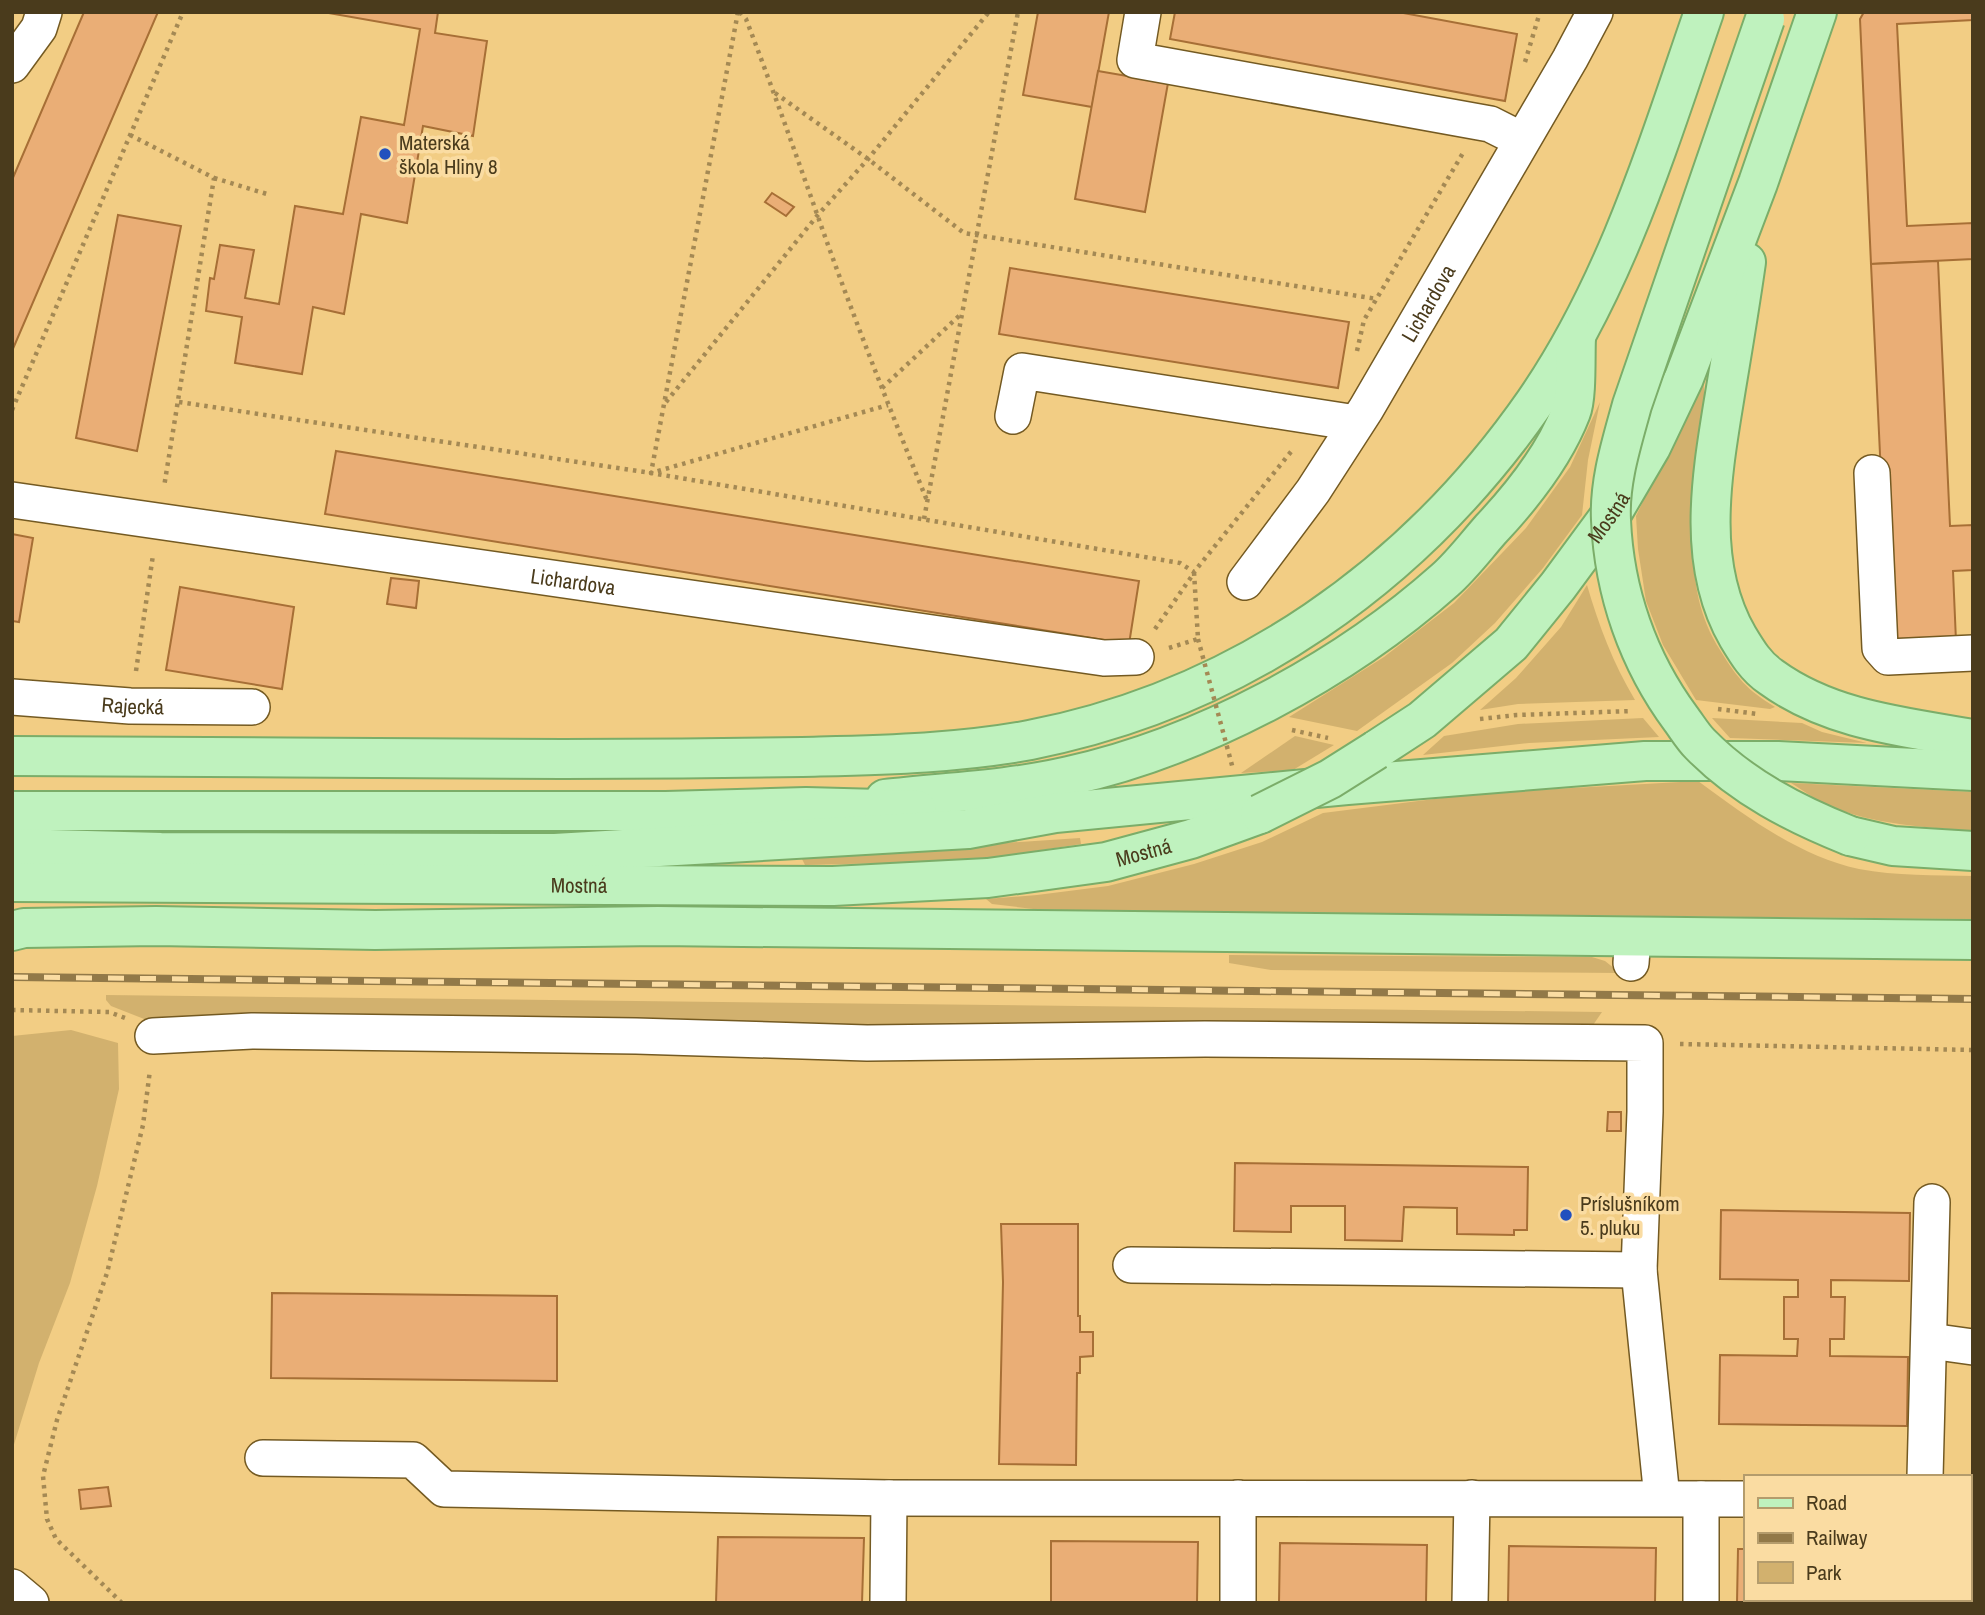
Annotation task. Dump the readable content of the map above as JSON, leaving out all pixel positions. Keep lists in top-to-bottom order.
{
  "streets": {
    "main road": ["Mostná"],
    "street": ["Lichardova", "Rajecká"]
  },
  "places": ["Materská škola Hliny 8", "Príslušníkom 5. pluku"],
  "legend": ["Road", "Railway", "Park"]
}
